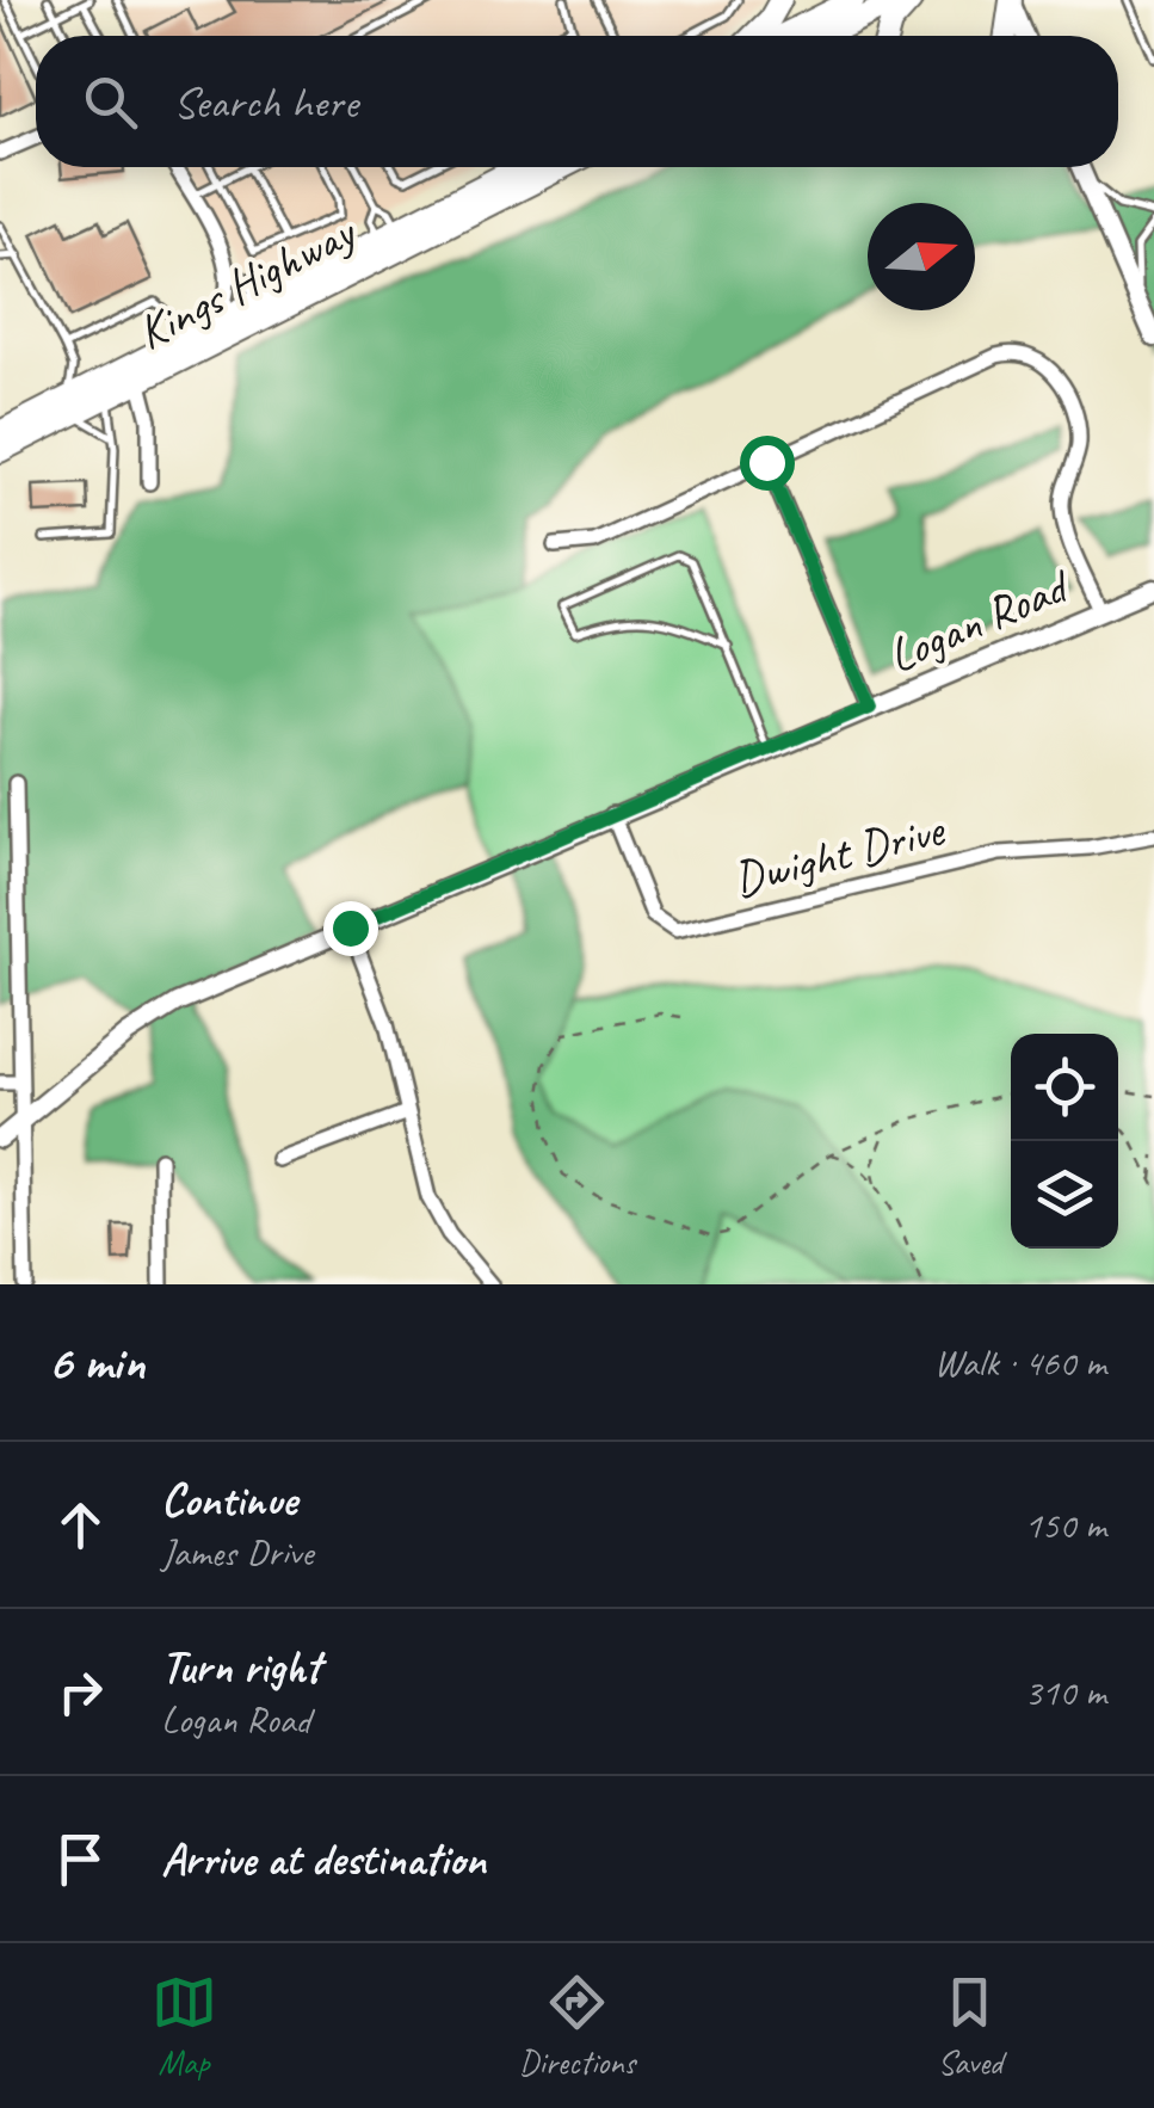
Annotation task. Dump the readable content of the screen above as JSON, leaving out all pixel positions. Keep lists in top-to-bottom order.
{
  "streets": {
    "main road": ["Kings Highway"],
    "street": ["Logan Road", "Dwight Drive"]
  },
  "crossings": [
    ["Logan Road", "Dwight Drive"]
  ],
  "north": "right",
  "page": {
    "search": "Search here",
    "heading": ["6 min", "Walk · 460 m"],
    "list": [
      ["Continue", "James Drive", "150 m"],
      ["Turn right", "Logan Road", "310 m"],
      "Arrive at destination"
    ],
    "nav": ["Map", "Directions", "Saved"]
  }
}
